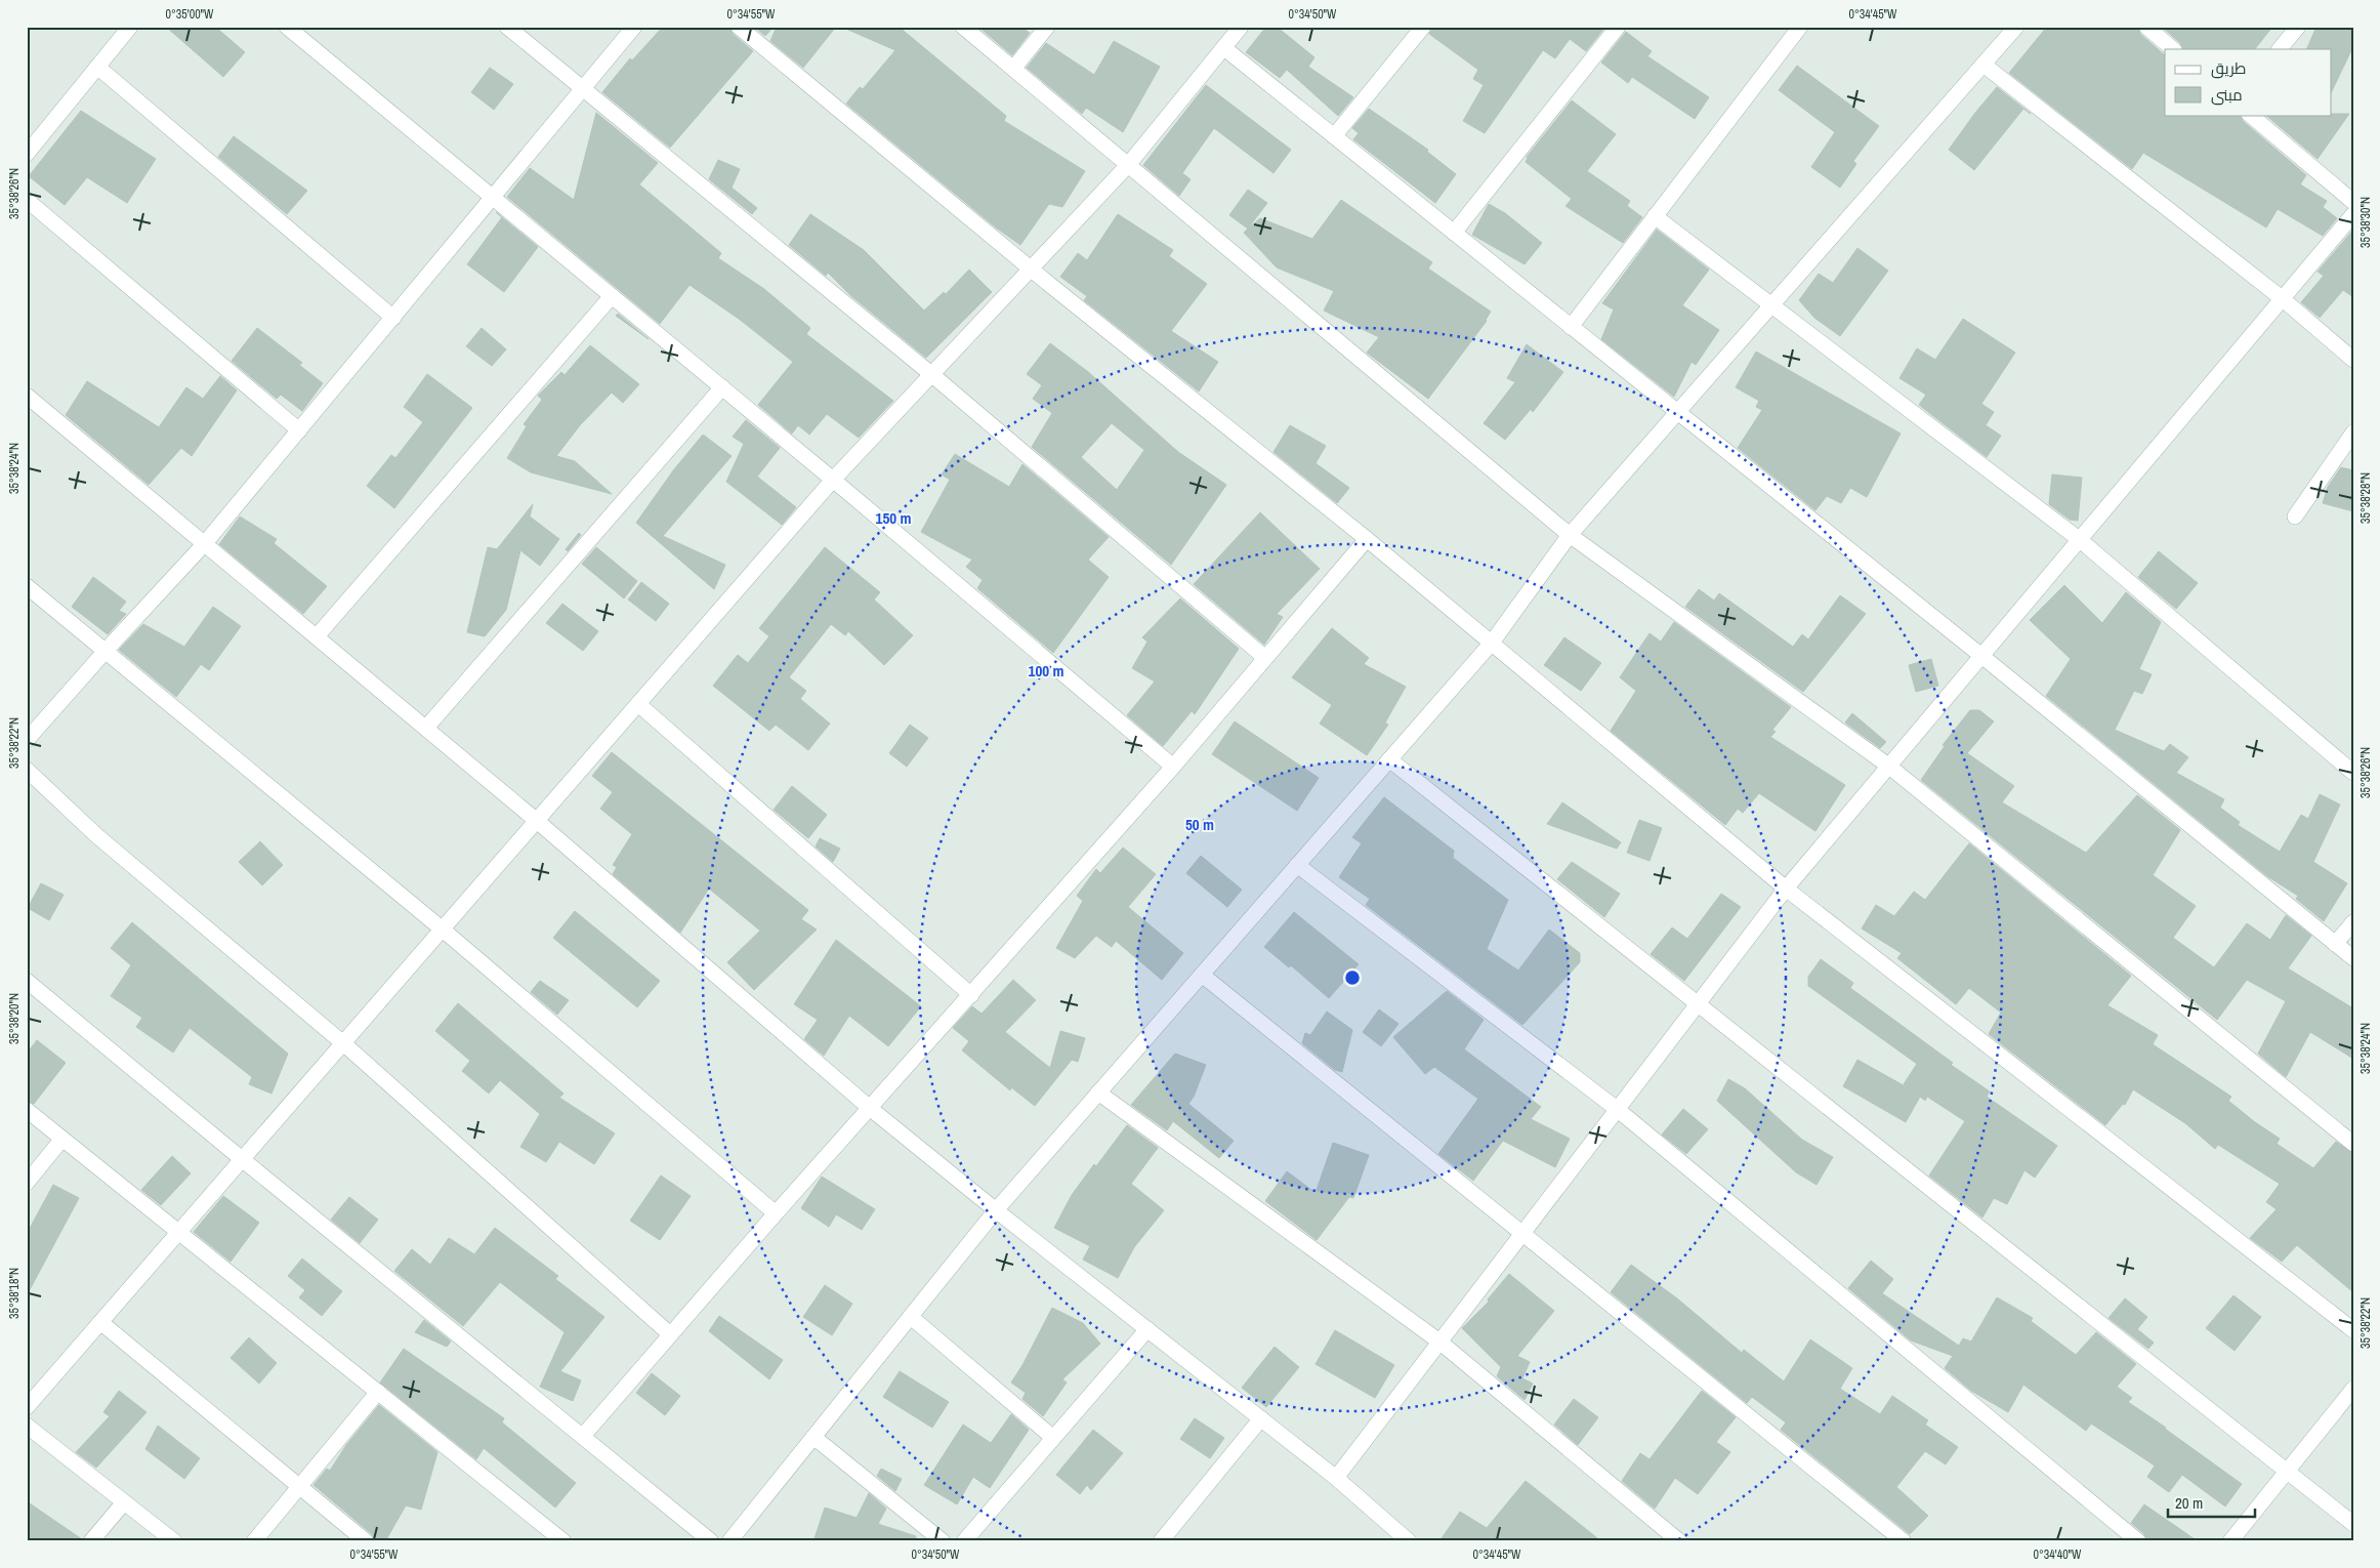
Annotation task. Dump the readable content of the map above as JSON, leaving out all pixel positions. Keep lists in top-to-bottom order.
{
  "legend": ["طريق", "مبنى"],
  "scale_bar": "20 m",
  "coordinates": [
    "0°35'00\"W",
    "0°34'55\"W",
    "0°34'50\"W",
    "0°34'45\"W",
    "35°38'26\"N",
    "35°38'30\"N",
    "35°38'24\"N",
    "35°38'28\"N",
    "35°38'22\"N",
    "35°38'20\"N",
    "35°38'18\"N",
    "0°34'40\"W"
  ],
  "rings": ["150 m", "100 m", "50 m"]
}
